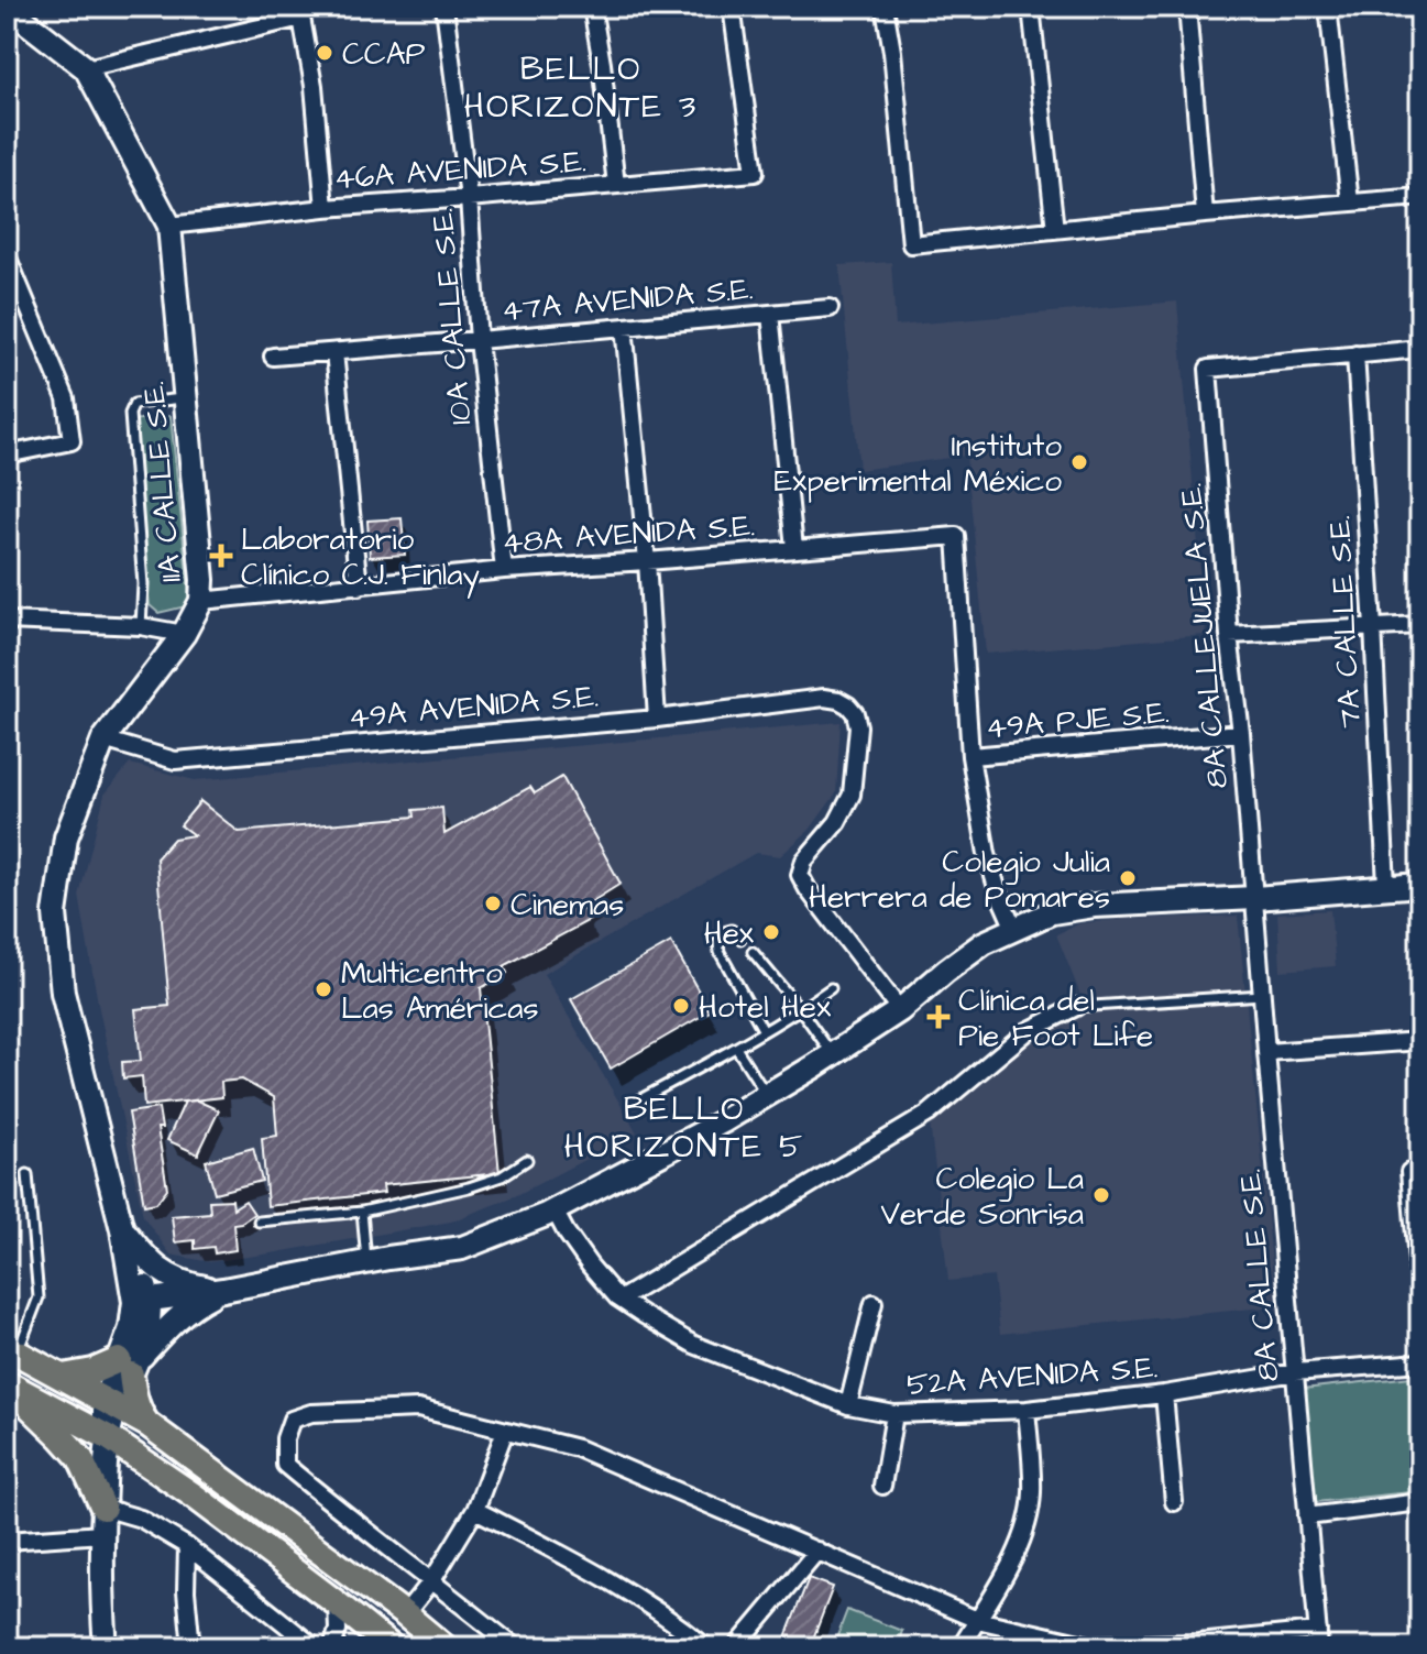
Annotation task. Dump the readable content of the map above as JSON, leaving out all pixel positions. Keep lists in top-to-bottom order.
{
  "streets": {
    "street": [
      "46A AVENIDA S.E.",
      "47A AVENIDA S.E.",
      "10A CALLE S.E.",
      "11A CALLE S.E.",
      "48A AVENIDA S.E.",
      "7A CALLE S.E.",
      "8A CALLEJUELA S.E.",
      "49A AVENIDA S.E.",
      "49A PJE S.E.",
      "8A CALLE S.E.",
      "52A AVENIDA S.E."
    ]
  },
  "crossings": [
    ["46A AVENIDA S.E.", "10A CALLE S.E."],
    ["46A AVENIDA S.E.", "11A CALLE S.E."],
    ["47A AVENIDA S.E.", "10A CALLE S.E."],
    ["10A CALLE S.E.", "48A AVENIDA S.E."],
    ["11A CALLE S.E.", "48A AVENIDA S.E."],
    ["11A CALLE S.E.", "49A AVENIDA S.E."],
    ["48A AVENIDA S.E.", "49A PJE S.E."],
    ["7A CALLE S.E.", "8A CALLEJUELA S.E."],
    ["8A CALLEJUELA S.E.", "49A PJE S.E."],
    ["8A CALLEJUELA S.E.", "8A CALLE S.E."],
    ["8A CALLE S.E.", "52A AVENIDA S.E."]
  ],
  "districts": ["BELLO HORIZONTE 3", "BELLO HORIZONTE 5"],
  "places": {
    "other": [
      "CCAP",
      "Instituto Experimental México",
      "Colegio Julia Herrera de Pomares",
      "Cinemas",
      "Hex",
      "Multicentro Las Américas",
      "Hotel Hex",
      "Colegio La Verde Sonrisa"
    ],
    "health": ["Laboratorio Clínico C.J. Finlay", "Clínica del Pie Foot Life"]
  }
}
